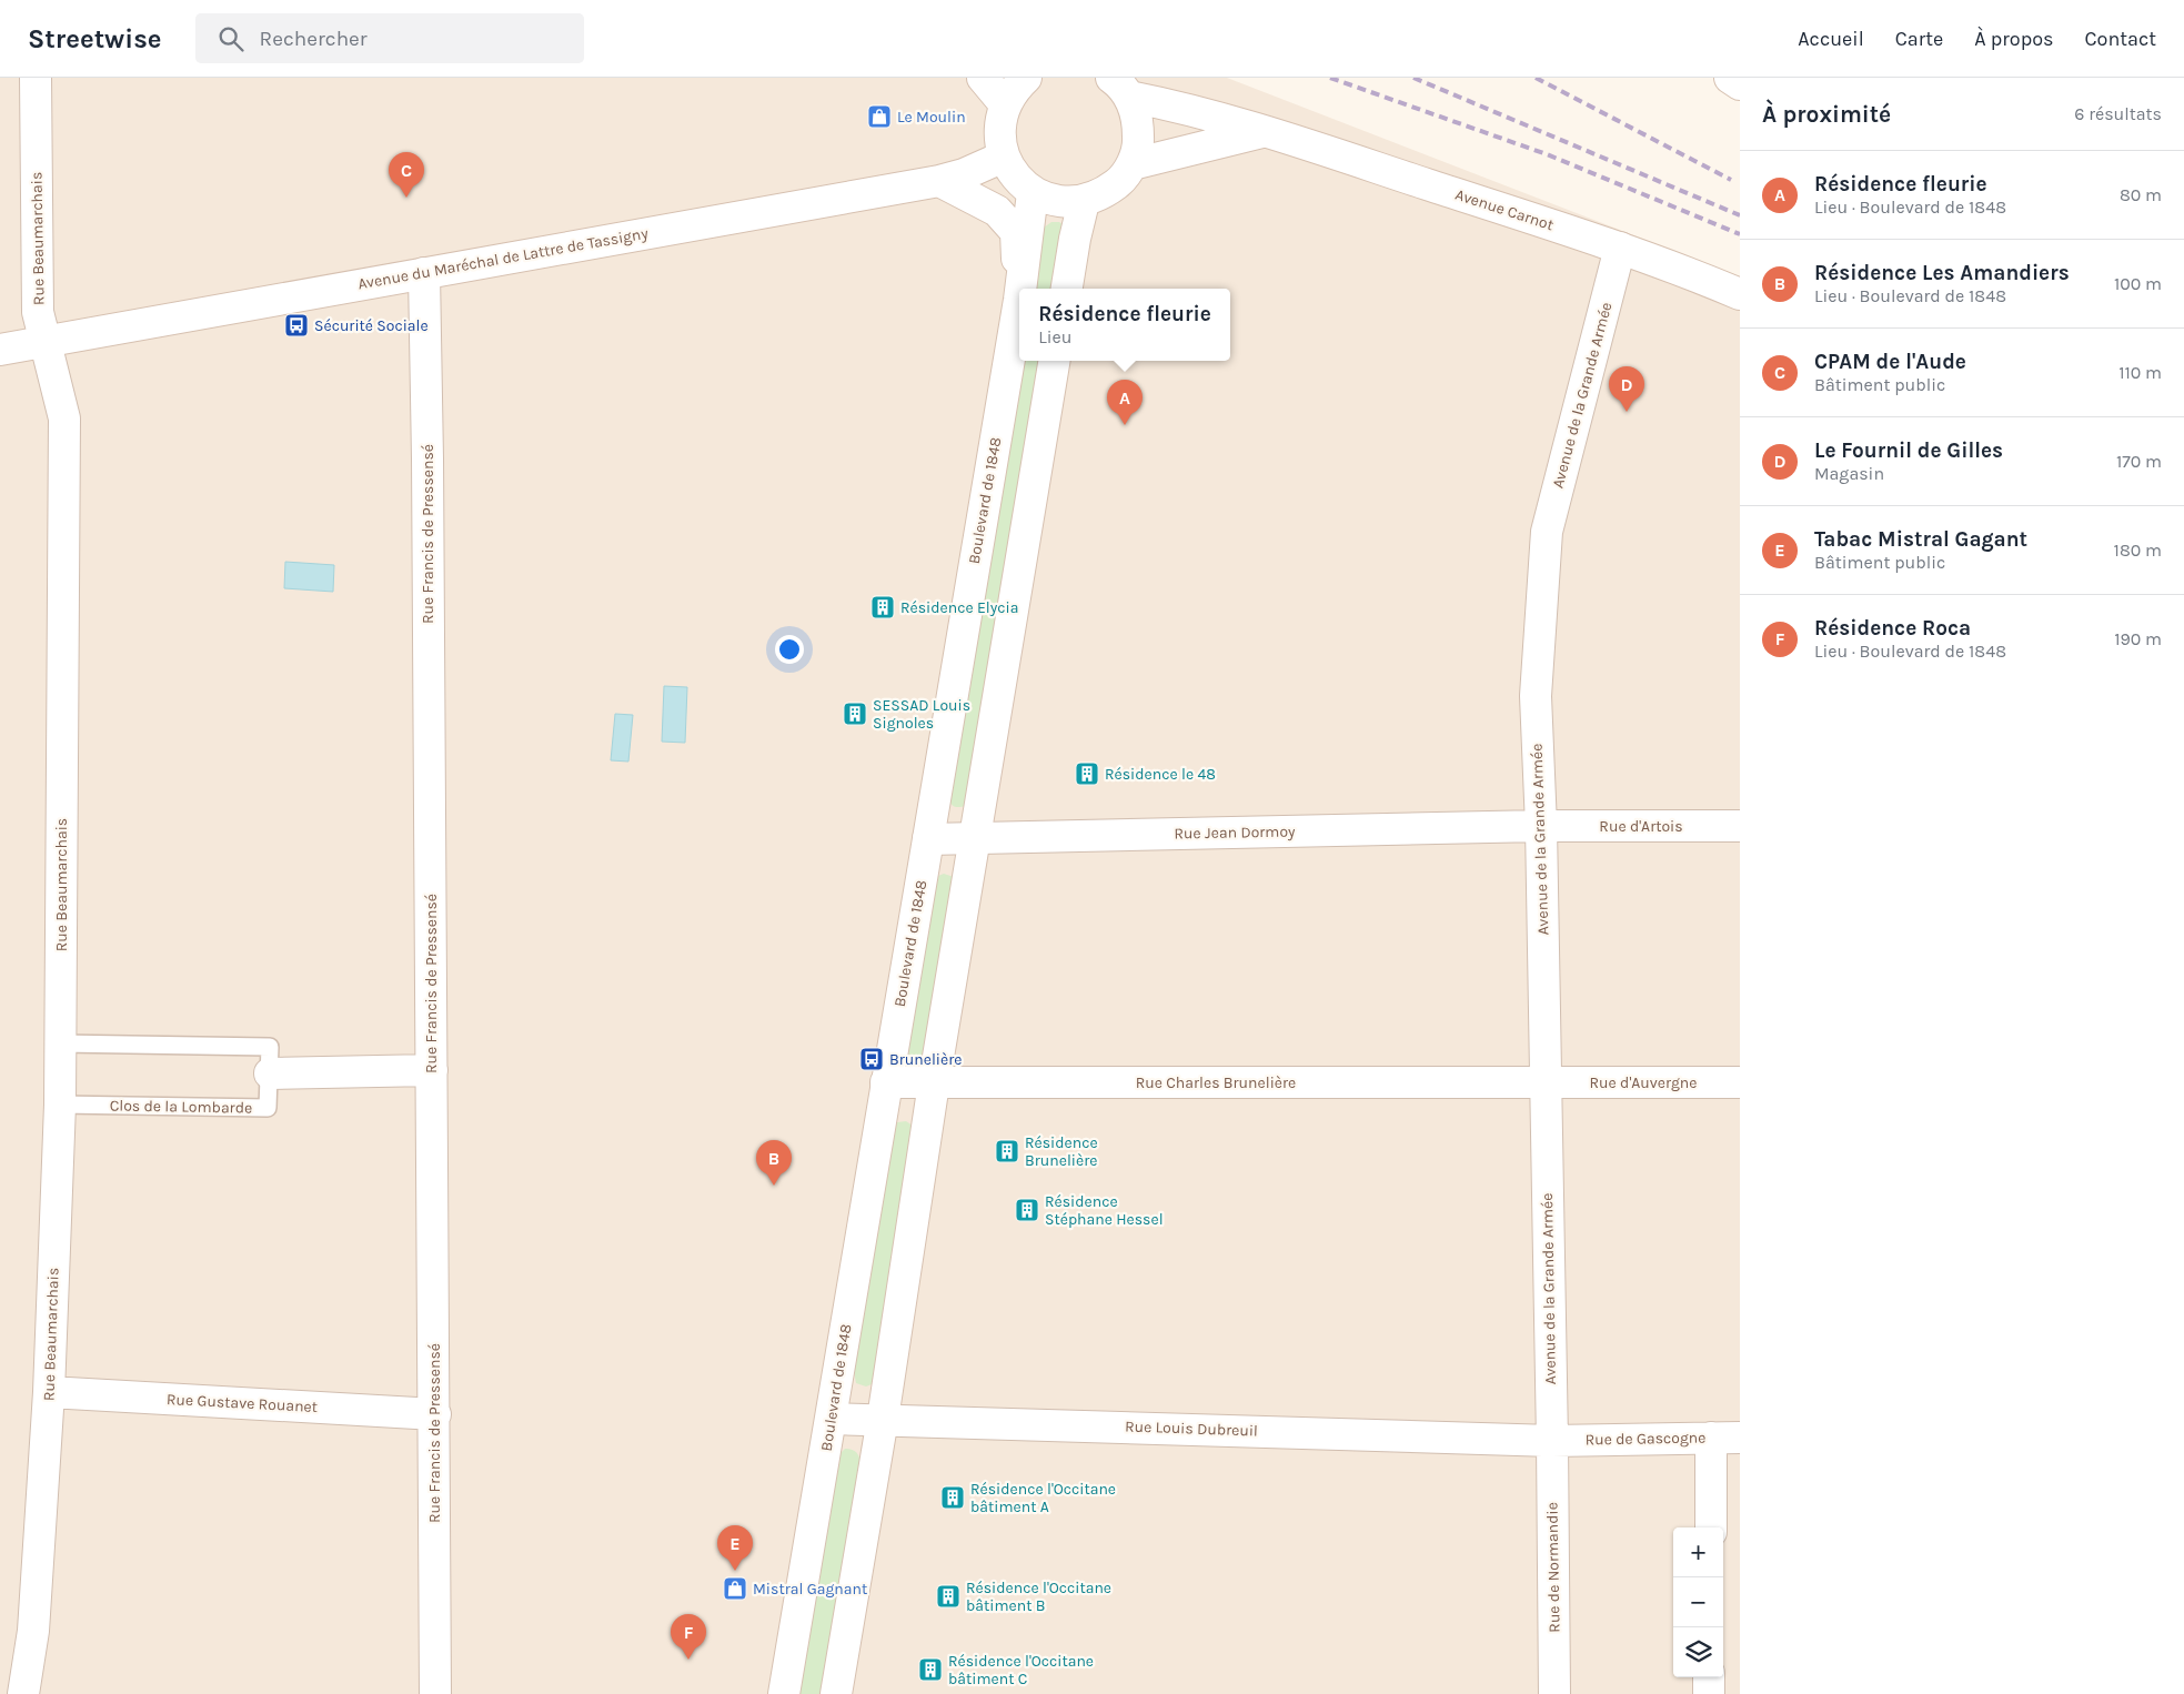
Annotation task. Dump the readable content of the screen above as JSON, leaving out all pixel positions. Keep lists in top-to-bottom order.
{
  "streets": {
    "street": [
      "Avenue Carnot",
      "Rue Beaumarchais",
      "Avenue du Maréchal de Lattre de Tassigny",
      "Avenue de la Grande Armée",
      "Boulevard de 1848",
      "Rue Francis de Pressensé",
      "Rue d'Artois",
      "Rue Jean Dormoy",
      "Rue Charles Brunelière",
      "Rue d'Auvergne",
      "Rue Gustave Rouanet",
      "Rue Louis Dubreuil",
      "Rue de Gascogne",
      "Rue de Normandie"
    ],
    "lane": ["Clos de la Lombarde"]
  },
  "crossings": [
    ["Avenue Carnot", "Avenue de la Grande Armée"],
    ["Rue Beaumarchais", "Avenue du Maréchal de Lattre de Tassigny"],
    ["Rue Beaumarchais", "Clos de la Lombarde"],
    ["Rue Beaumarchais", "Rue Gustave Rouanet"],
    ["Avenue du Maréchal de Lattre de Tassigny", "Rue Francis de Pressensé"],
    ["Avenue de la Grande Armée", "Rue d'Artois"],
    ["Avenue de la Grande Armée", "Rue Jean Dormoy"],
    ["Avenue de la Grande Armée", "Rue Charles Brunelière"],
    ["Avenue de la Grande Armée", "Rue d'Auvergne"],
    ["Avenue de la Grande Armée", "Rue Louis Dubreuil"],
    ["Avenue de la Grande Armée", "Rue de Gascogne"],
    ["Avenue de la Grande Armée", "Rue de Normandie"],
    ["Boulevard de 1848", "Rue Jean Dormoy"],
    ["Boulevard de 1848", "Rue Charles Brunelière"],
    ["Boulevard de 1848", "Rue Louis Dubreuil"],
    ["Rue Francis de Pressensé", "Rue Gustave Rouanet"],
    ["Rue d'Artois", "Rue Jean Dormoy"],
    ["Rue Charles Brunelière", "Rue d'Auvergne"],
    ["Rue Louis Dubreuil", "Rue de Gascogne"],
    ["Rue Louis Dubreuil", "Rue de Normandie"],
    ["Rue de Gascogne", "Rue de Normandie"]
  ],
  "places": {
    "shop": ["Le Moulin", "Mistral Gagnant"],
    "bus stop": ["Sécurité Sociale", "Brunelière"],
    "building": [
      "Résidence Elycia",
      "SESSAD Louis Signoles",
      "Résidence le 48",
      "Résidence Brunelière",
      "Résidence Stéphane Hessel",
      "Résidence l'Occitane bâtiment A",
      "Résidence l'Occitane bâtiment B",
      "Résidence l'Occitane bâtiment C"
    ]
  },
  "page": {
    "header": "Streetwise",
    "search": "Rechercher",
    "nav": [
      "Accueil",
      "Carte",
      "À propos",
      "Contact"
    ],
    "heading": ["À proximité", "6 résultats"],
    "list": [
      {
        "mark": "A",
        "name": "Résidence fleurie",
        "note": "Lieu · Boulevard de 1848",
        "value": "80 m"
      },
      {
        "mark": "B",
        "name": "Résidence Les Amandiers",
        "note": "Lieu · Boulevard de 1848",
        "value": "100 m"
      },
      {
        "mark": "C",
        "name": "CPAM de l'Aude",
        "note": "Bâtiment public",
        "value": "110 m"
      },
      {
        "mark": "D",
        "name": "Le Fournil de Gilles",
        "note": "Magasin",
        "value": "170 m"
      },
      {
        "mark": "E",
        "name": "Tabac Mistral Gagant",
        "note": "Bâtiment public",
        "value": "180 m"
      },
      {
        "mark": "F",
        "name": "Résidence Roca",
        "note": "Lieu · Boulevard de 1848",
        "value": "190 m"
      }
    ],
    "pins": [
      "C",
      "D",
      "A",
      "B",
      "E",
      "F"
    ],
    "popup": ["Résidence fleurie", "Lieu"],
    "map_buttons": ["+", "−"]
  }
}
